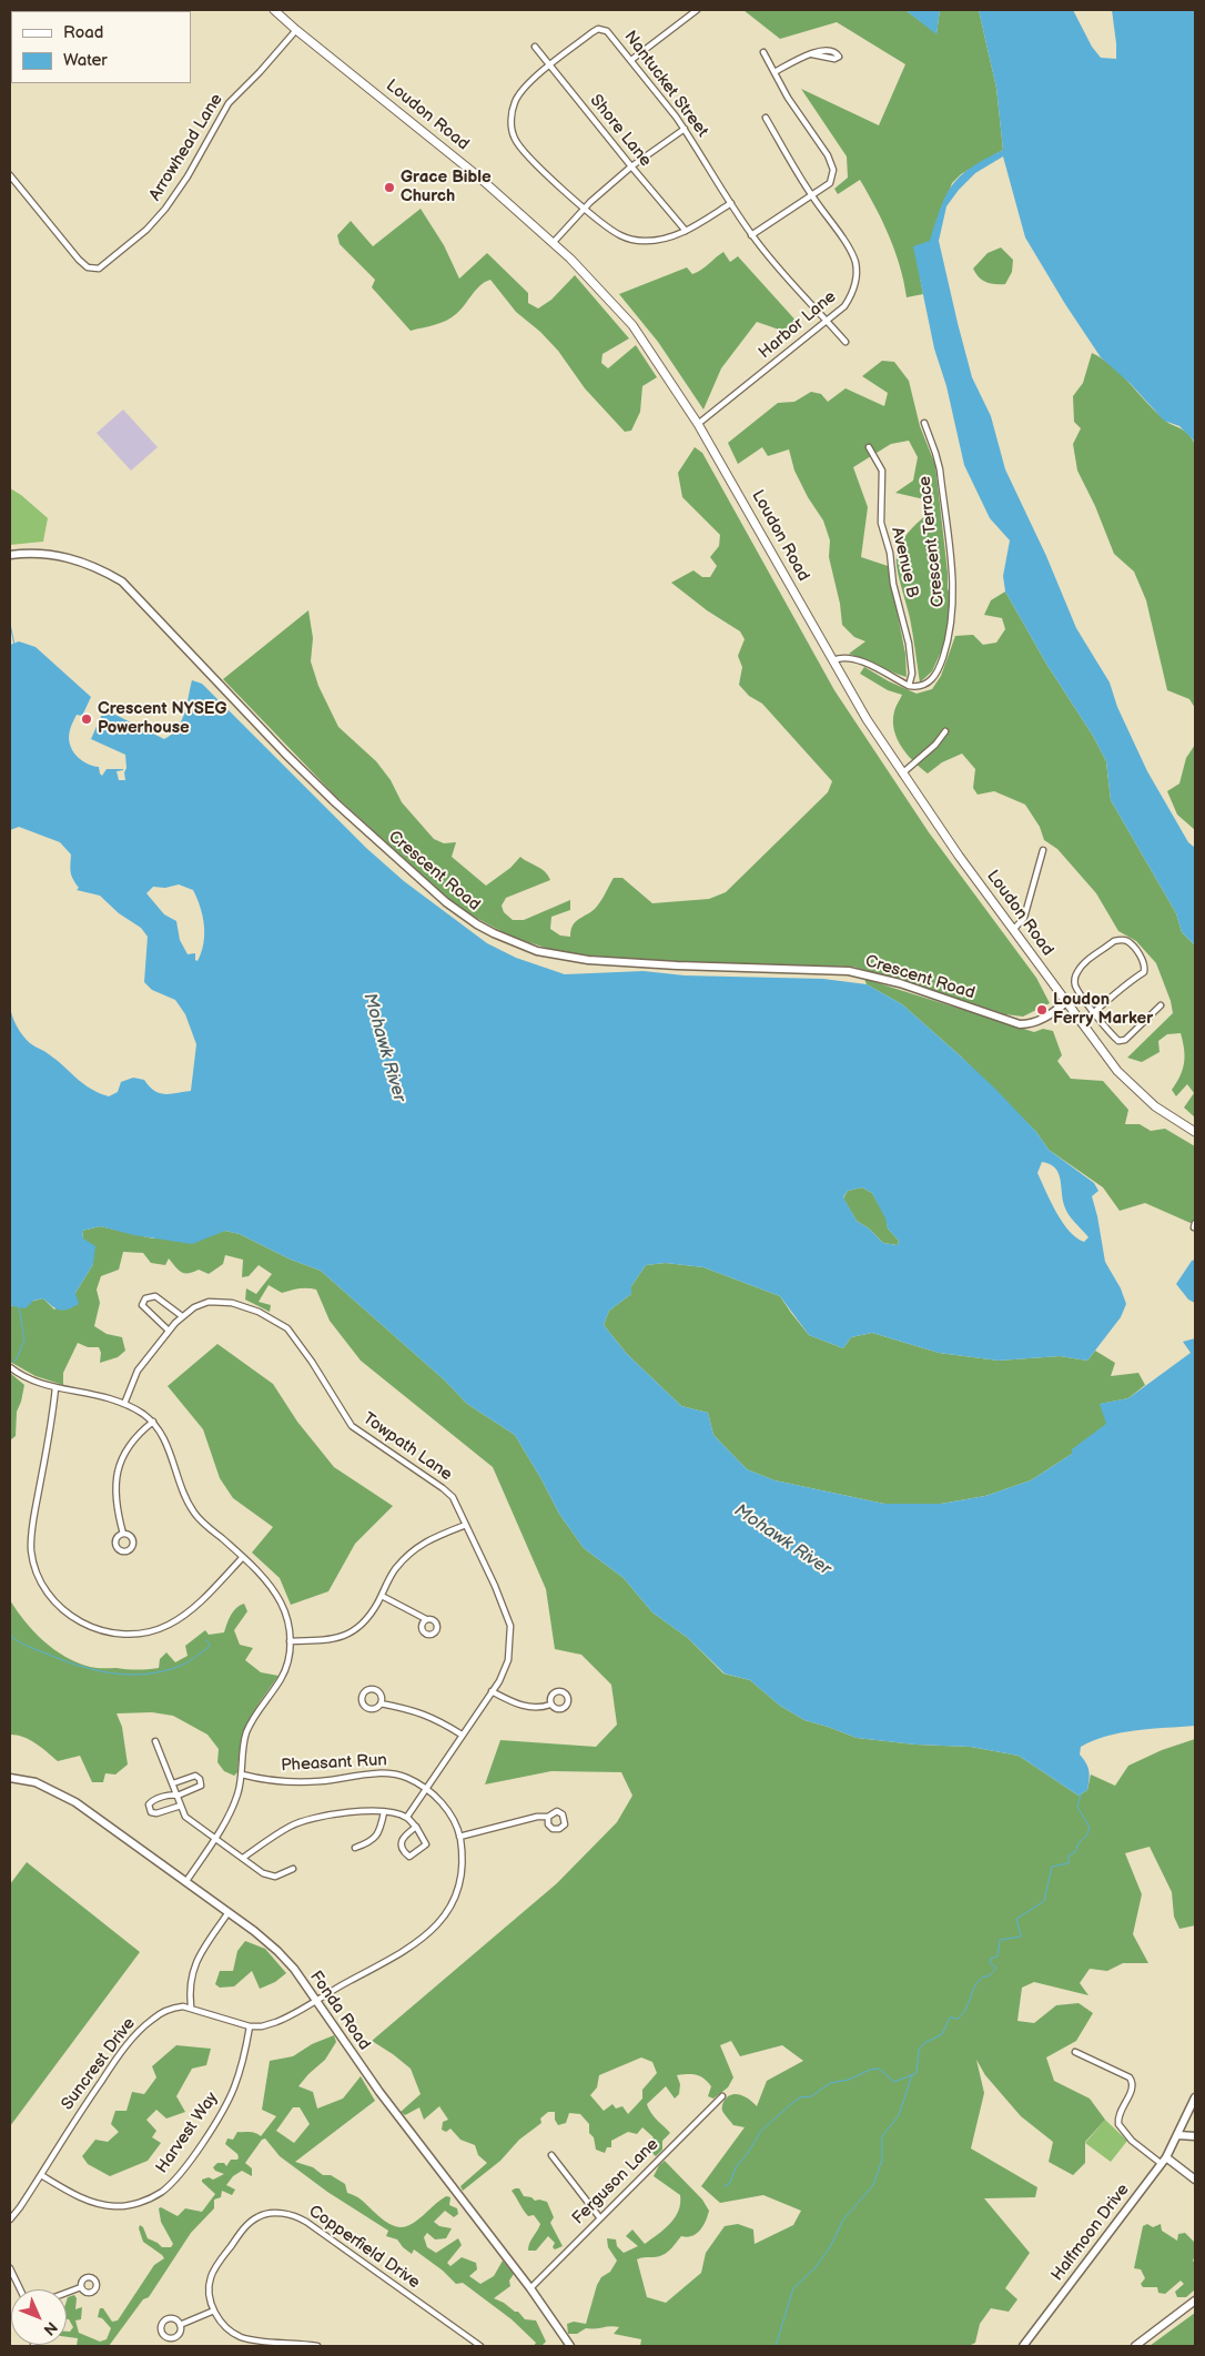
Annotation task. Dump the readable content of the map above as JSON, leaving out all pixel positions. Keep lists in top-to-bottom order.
{
  "streets": {
    "main road": ["Loudon Road"],
    "street": [
      "Nantucket Street",
      "Shore Lane",
      "Arrowhead Lane",
      "Harbor Lane",
      "Crescent Terrace",
      "Avenue B",
      "Crescent Road",
      "Towpath Lane",
      "Pheasant Run",
      "Fonda Road",
      "Suncrest Drive",
      "Harvest Way",
      "Ferguson Lane",
      "Halfmoon Drive",
      "Copperfield Drive"
    ]
  },
  "crossings": [
    ["Nantucket Street", "Shore Lane"],
    ["Nantucket Street", "Harbor Lane"],
    ["Loudon Road", "Arrowhead Lane"],
    ["Loudon Road", "Harbor Lane"],
    ["Loudon Road", "Crescent Road"],
    ["Crescent Terrace", "Avenue B"],
    ["Towpath Lane", "Pheasant Run"],
    ["Pheasant Run", "Fonda Road"],
    ["Fonda Road", "Ferguson Lane"],
    ["Suncrest Drive", "Harvest Way"]
  ],
  "water": ["Mohawk River"],
  "places": ["Grace Bible Church", "Crescent NYSEG Powerhouse", "Loudon Ferry Marker"],
  "legend": ["Road", "Water"],
  "north": "bottom right"
}
